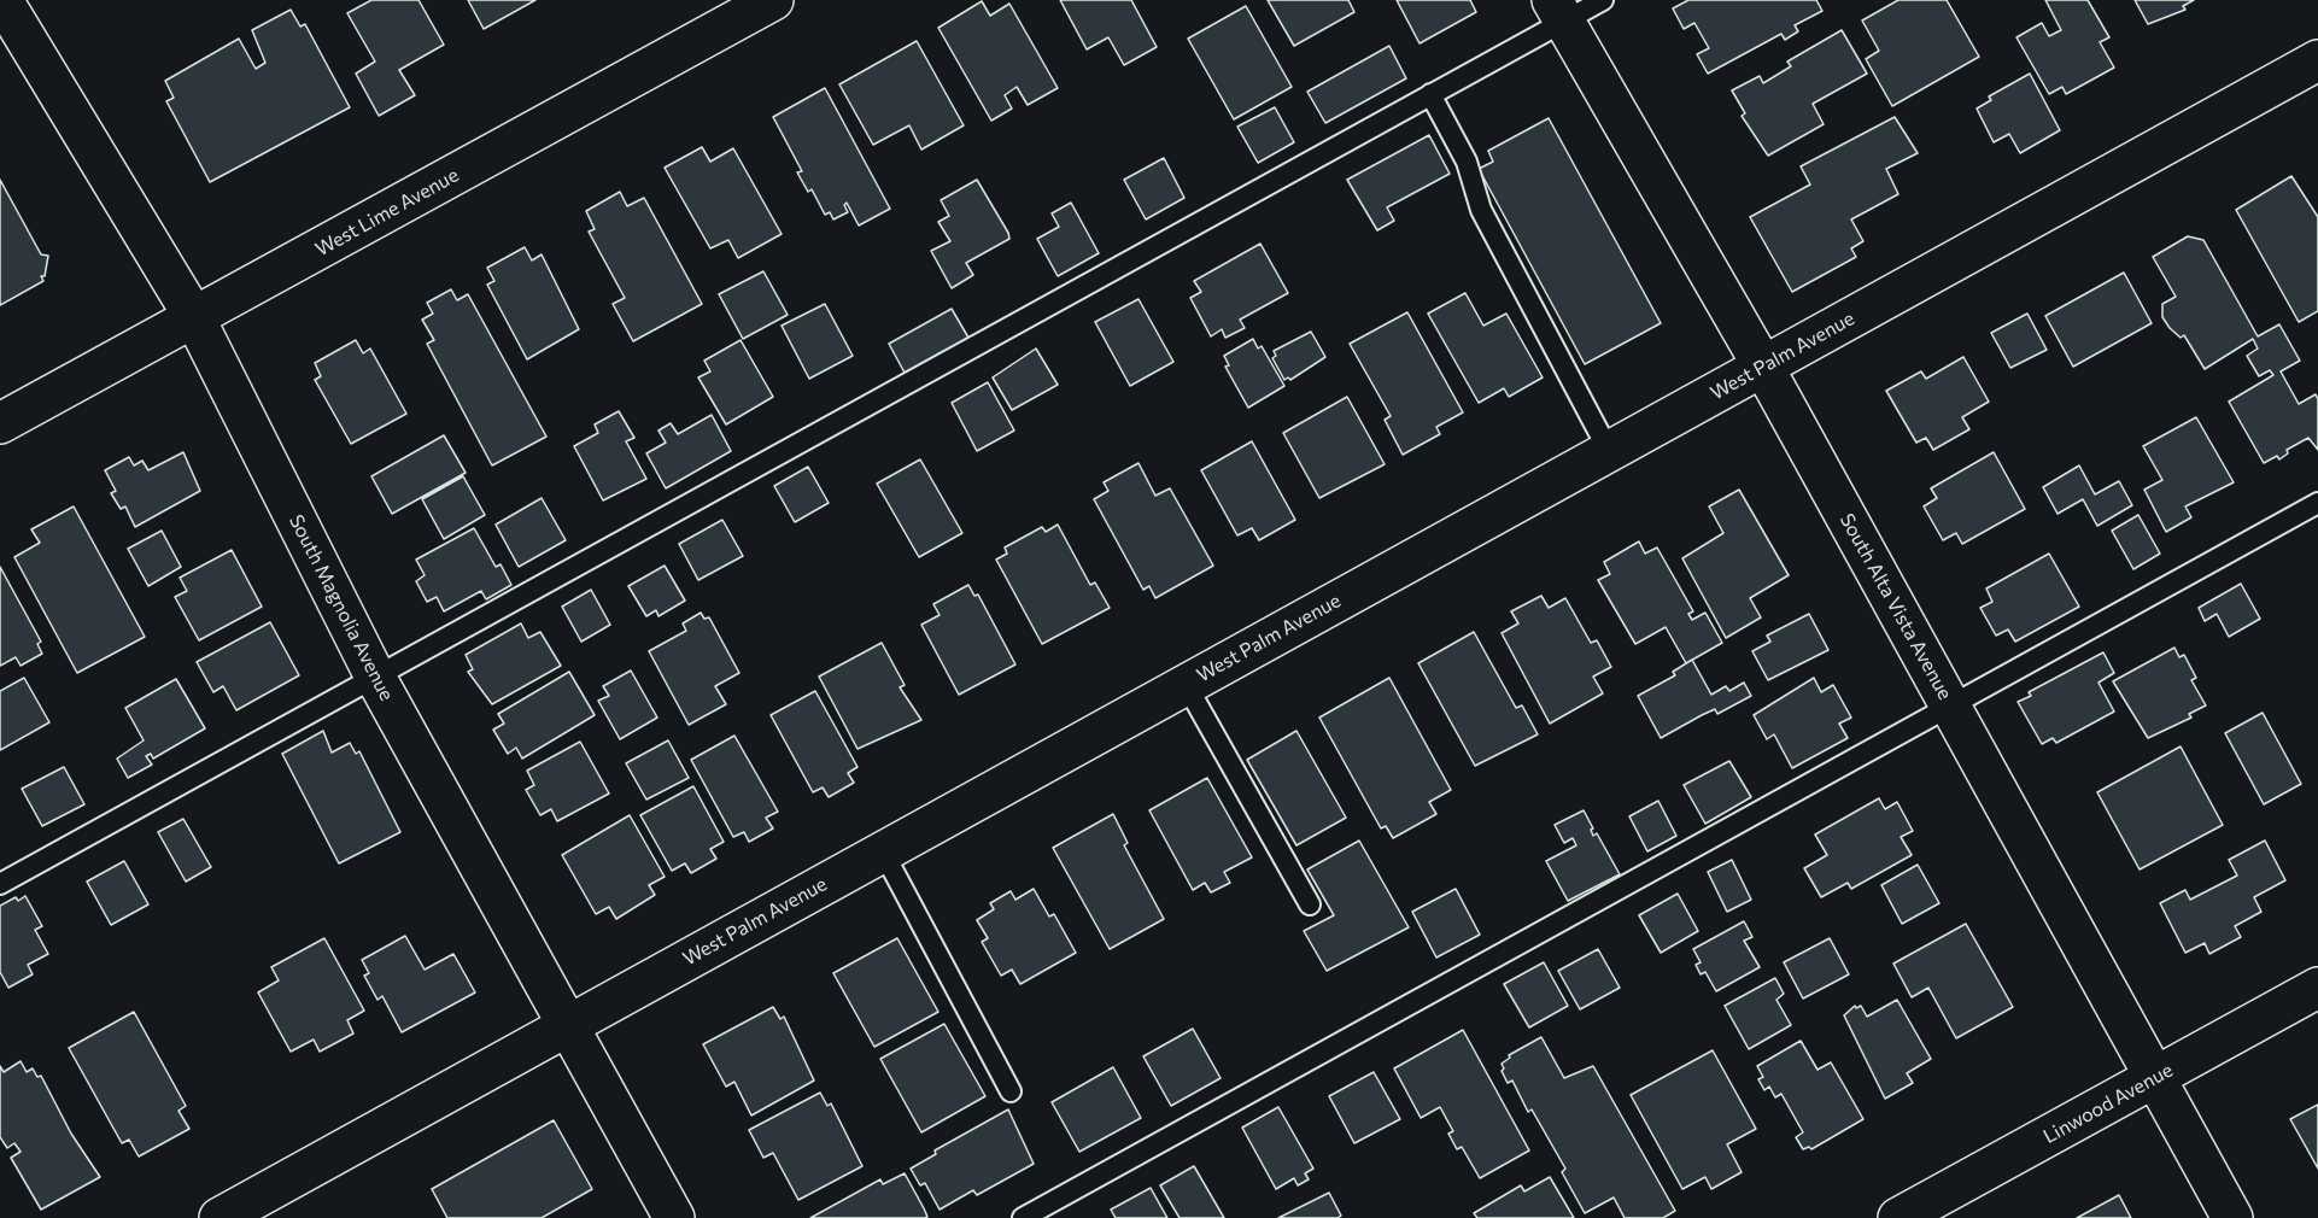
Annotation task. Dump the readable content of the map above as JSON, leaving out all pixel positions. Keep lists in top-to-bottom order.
{
  "streets": {
    "street": [
      "West Lime Avenue",
      "West Palm Avenue",
      "South Alta Vista Avenue",
      "South Magnolia Avenue",
      "Linwood Avenue"
    ]
  },
  "crossings": [
    ["West Lime Avenue", "South Magnolia Avenue"],
    ["West Palm Avenue", "South Alta Vista Avenue"],
    ["West Palm Avenue", "South Magnolia Avenue"],
    ["South Alta Vista Avenue", "Linwood Avenue"]
  ]
}
